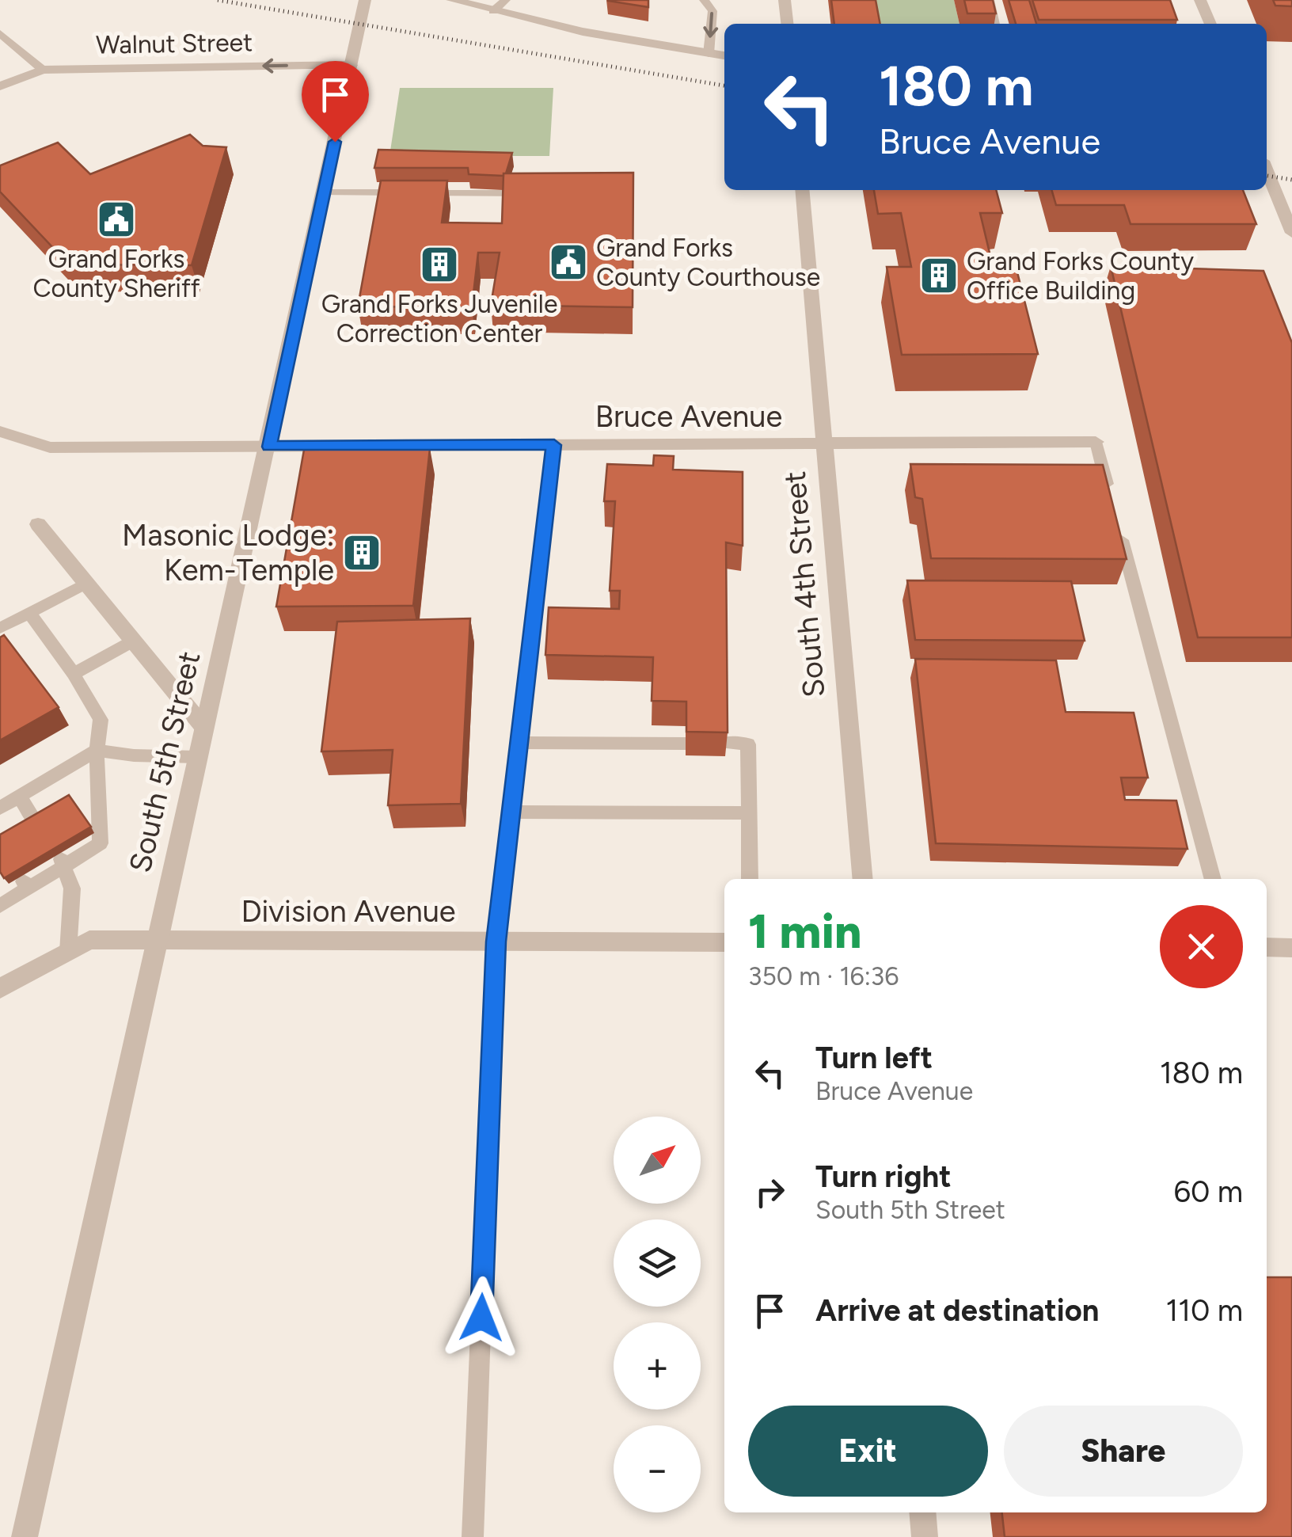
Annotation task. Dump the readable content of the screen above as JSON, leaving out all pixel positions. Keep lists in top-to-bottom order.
{
  "streets": {
    "street": [
      "Walnut Street",
      "Bruce Avenue",
      "South 4th Street",
      "South 5th Street",
      "Division Avenue"
    ]
  },
  "crossings": [
    ["Walnut Street", "South 5th Street"],
    ["Bruce Avenue", "South 4th Street"],
    ["Bruce Avenue", "South 5th Street"],
    ["South 5th Street", "Division Avenue"]
  ],
  "one_way": ["Walnut Street"],
  "places": {
    "public building": ["Grand Forks County Sheriff", "Grand Forks County Courthouse"],
    "building": ["Grand Forks Juvenile Correction Center", "Grand Forks County Office Building", "Masonic Lodge: Kem-Temple"]
  },
  "north": "top right",
  "page": {
    "turn": ["180 m", "Bruce Avenue"],
    "heading": ["1 min", "350 m · 16:36"],
    "list": [
      {
        "name": "Turn left",
        "note": "Bruce Avenue",
        "value": "180 m"
      },
      {
        "name": "Turn right",
        "note": "South 5th Street",
        "value": "60 m"
      },
      {
        "name": "Arrive at destination",
        "value": "110 m"
      }
    ],
    "map_buttons": ["+", "−"],
    "buttons": ["Exit", "Share"]
  }
}
